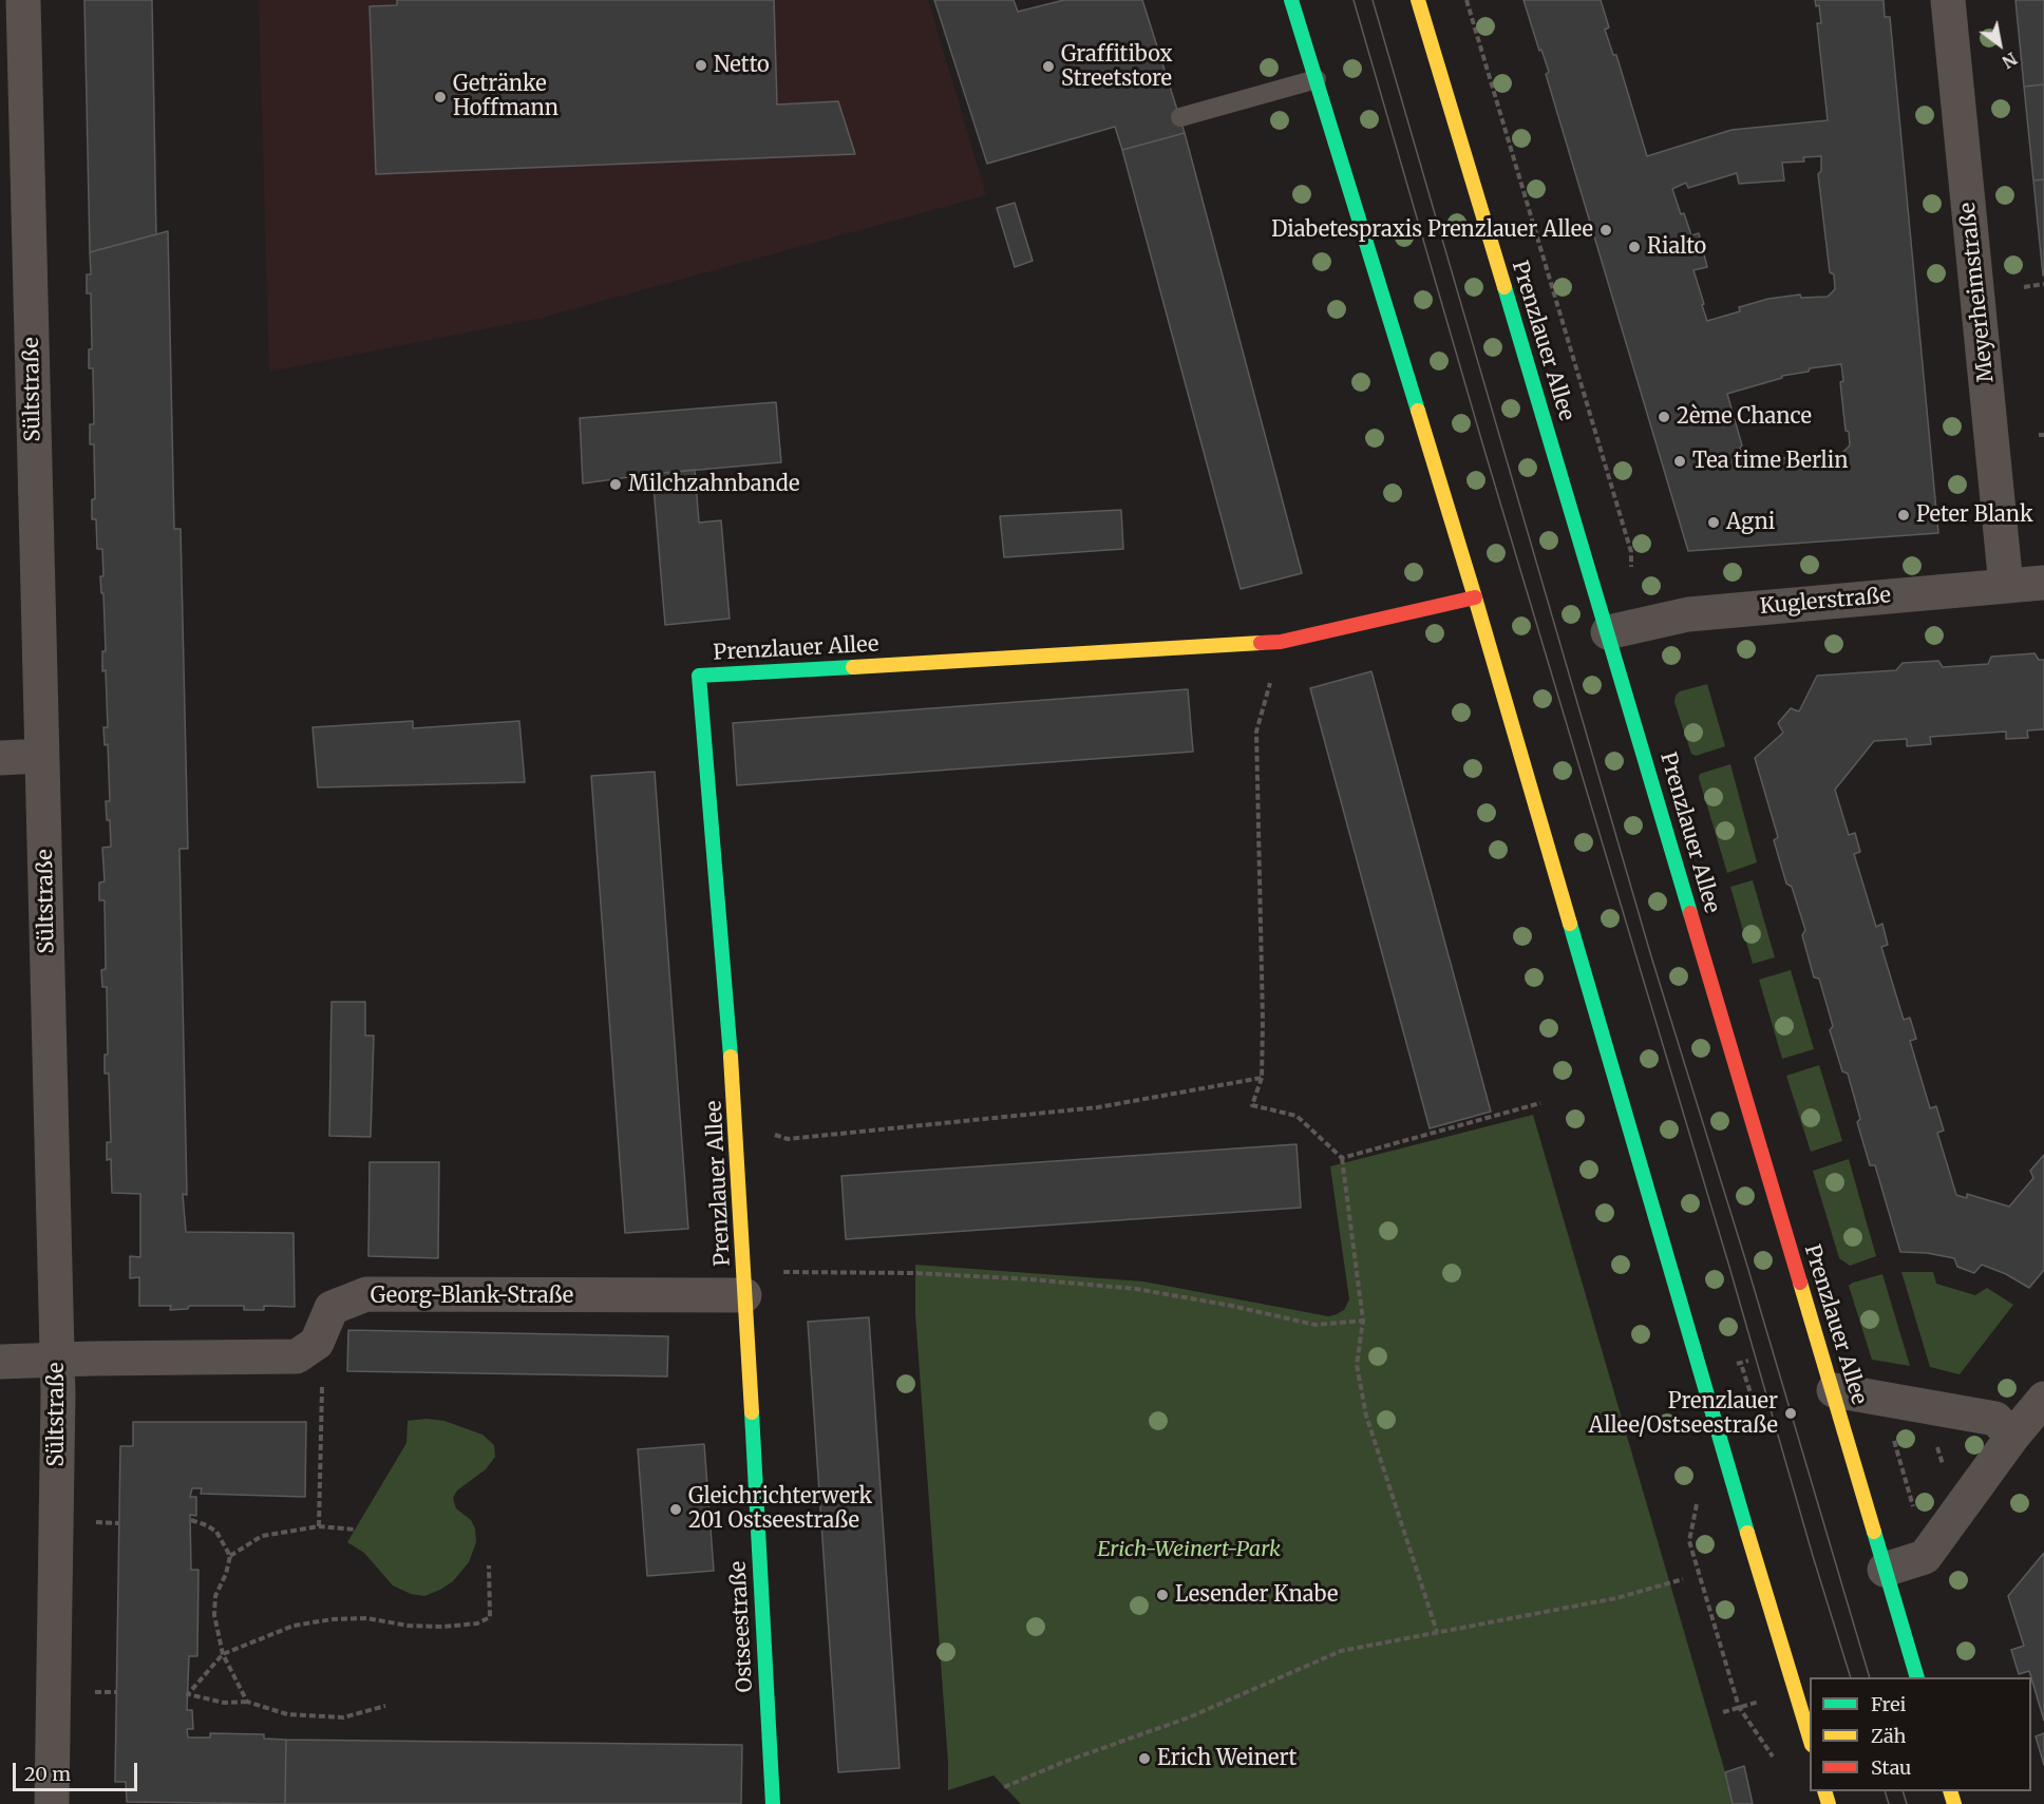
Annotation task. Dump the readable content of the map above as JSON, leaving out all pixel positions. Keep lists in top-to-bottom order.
{
  "streets": {
    "main road": ["Prenzlauer Allee", "Ostseestraße"],
    "street": [
      "Meyerheimstraße",
      "Sültstraße",
      "Kuglerstraße",
      "Georg-Blank-Straße"
    ]
  },
  "crossings": [
    ["Meyerheimstraße", "Kuglerstraße"],
    ["Prenzlauer Allee", "Kuglerstraße"],
    ["Prenzlauer Allee", "Georg-Blank-Straße"],
    ["Prenzlauer Allee", "Ostseestraße"],
    ["Georg-Blank-Straße", "Ostseestraße"]
  ],
  "parks": ["Erich-Weinert-Park"],
  "places": [
    "Netto",
    "Graffitibox Streetstore",
    "Getränke Hoffmann",
    "Diabetespraxis Prenzlauer Allee",
    "Rialto",
    "2ème Chance",
    "Tea time Berlin",
    "Milchzahnbande",
    "Peter Blank",
    "Agni",
    "Prenzlauer Allee/Ostseestraße",
    "Gleichrichterwerk 201 Ostseestraße",
    "Lesender Knabe",
    "Erich Weinert"
  ],
  "legend": ["Frei", "Zäh", "Stau"],
  "scale_bar": "20 m",
  "north": "bottom right"
}
